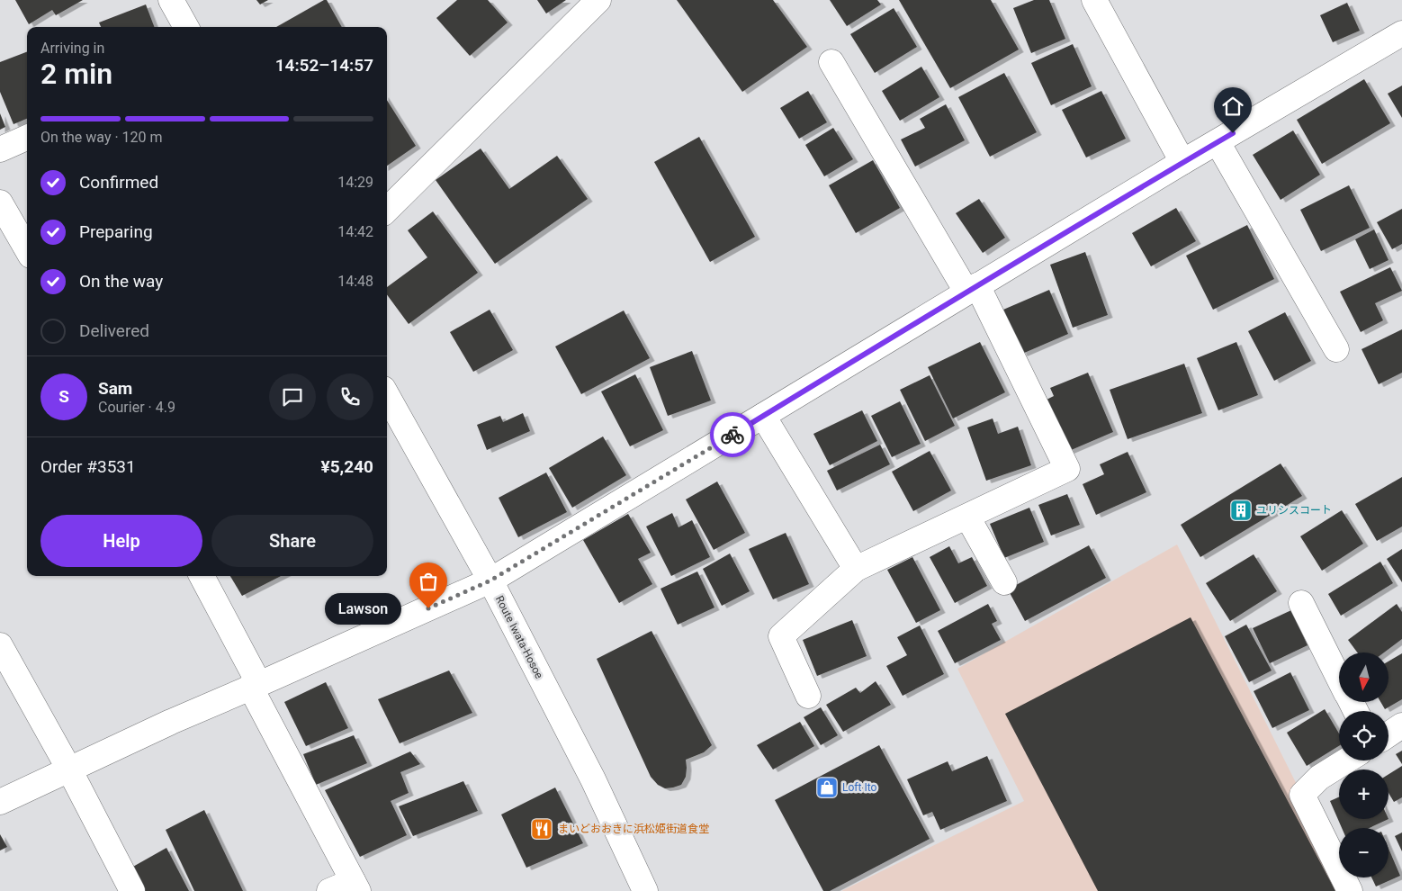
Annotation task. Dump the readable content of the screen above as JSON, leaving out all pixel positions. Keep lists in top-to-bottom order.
{
  "streets": {
    "street": ["Route Iwata-Hosoe"]
  },
  "places": {
    "building": ["ユリシスコート"],
    "other": ["Lawson"],
    "shop": ["Loft Ito"],
    "restaurant": ["まいどおおきに浜松姫街道食堂"]
  },
  "north": "bottom",
  "page": {
    "heading": ["2 min", "Arriving in", "14:52–14:57"],
    "panel": [
      "Sam",
      "Courier · 4.9",
      "Order #3531",
      "¥5,240"
    ],
    "bar": "On the way · 120 m",
    "list": [
      ["Confirmed", "14:29"],
      ["Preparing", "14:42"],
      ["On the way", "14:48"],
      "Delivered"
    ],
    "round": "S",
    "buttons": ["Help", "Share"],
    "bubble": "Lawson",
    "map_buttons": ["+", "−"]
  }
}
